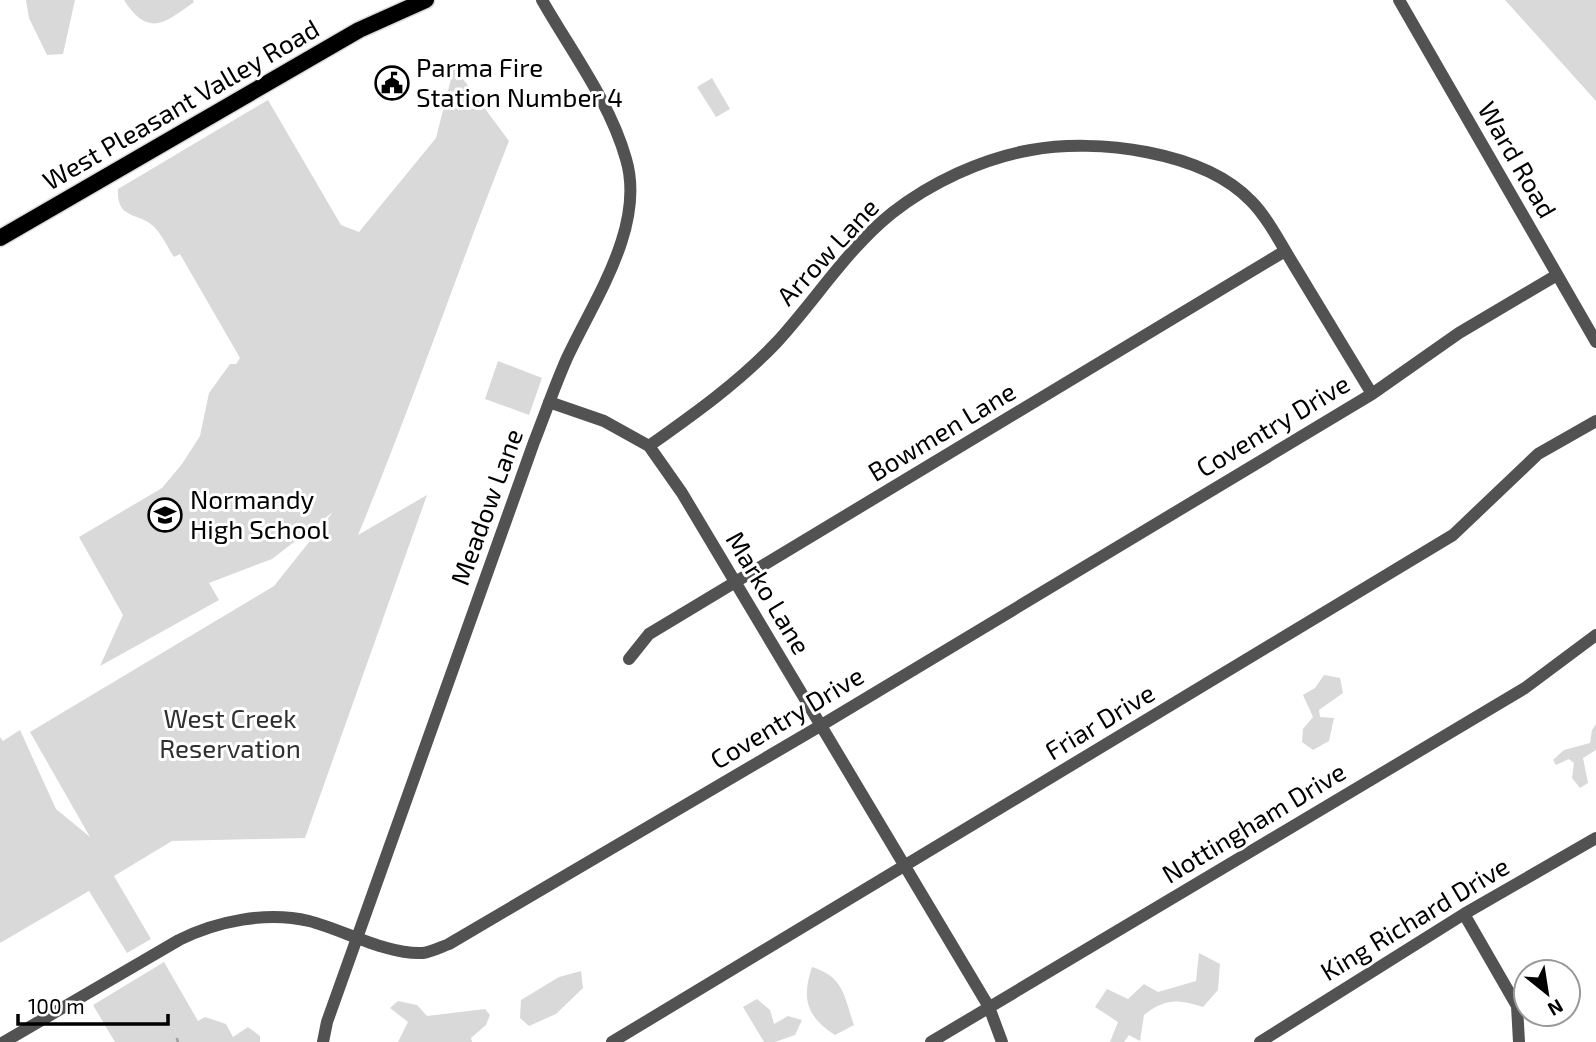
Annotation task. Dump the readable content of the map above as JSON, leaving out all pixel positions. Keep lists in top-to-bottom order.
{
  "streets": {
    "main road": ["West Pleasant Valley Road"],
    "street": [
      "Ward Road",
      "Arrow Lane",
      "Coventry Drive",
      "Bowmen Lane",
      "Meadow Lane",
      "Marko Lane",
      "Friar Drive",
      "Nottingham Drive",
      "King Richard Drive"
    ]
  },
  "crossings": [
    ["Ward Road", "Coventry Drive"],
    ["Arrow Lane", "Coventry Drive"],
    ["Arrow Lane", "Bowmen Lane"],
    ["Arrow Lane", "Marko Lane"],
    ["Coventry Drive", "Meadow Lane"],
    ["Coventry Drive", "Marko Lane"],
    ["Bowmen Lane", "Marko Lane"],
    ["Meadow Lane", "Marko Lane"],
    ["Marko Lane", "Friar Drive"],
    ["Marko Lane", "Nottingham Drive"]
  ],
  "parks": ["West Creek Reservation"],
  "places": {
    "public building": ["Parma Fire Station Number 4"],
    "school or university": ["Normandy High School"]
  },
  "scale_bar": "100 m",
  "north": "bottom right"
}
